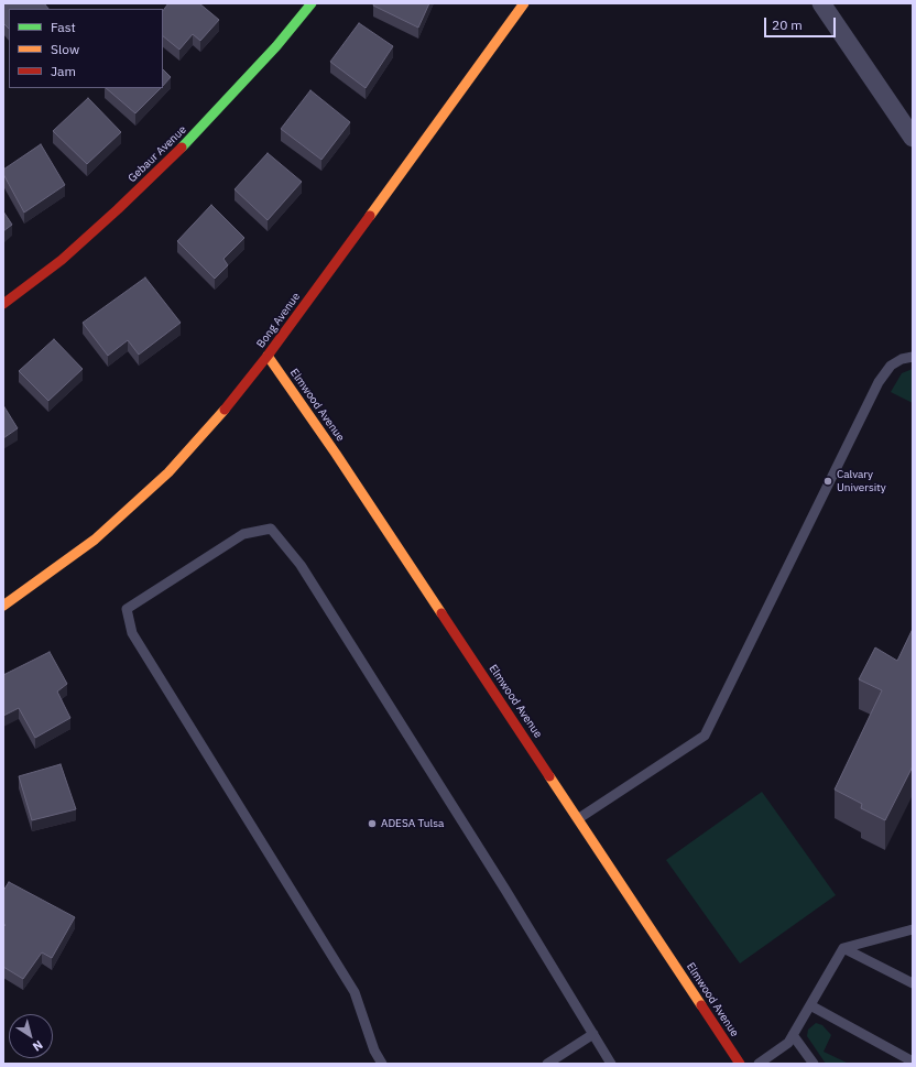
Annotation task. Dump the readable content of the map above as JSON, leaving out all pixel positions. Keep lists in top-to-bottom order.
{
  "streets": {
    "street": ["Gebaur Avenue", "Bong Avenue", "Elmwood Avenue"]
  },
  "crossings": [
    ["Bong Avenue", "Elmwood Avenue"]
  ],
  "places": ["Calvary University", "ADESA Tulsa"],
  "legend": ["Fast", "Slow", "Jam"],
  "scale_bar": "20 m",
  "north": "bottom right"
}
